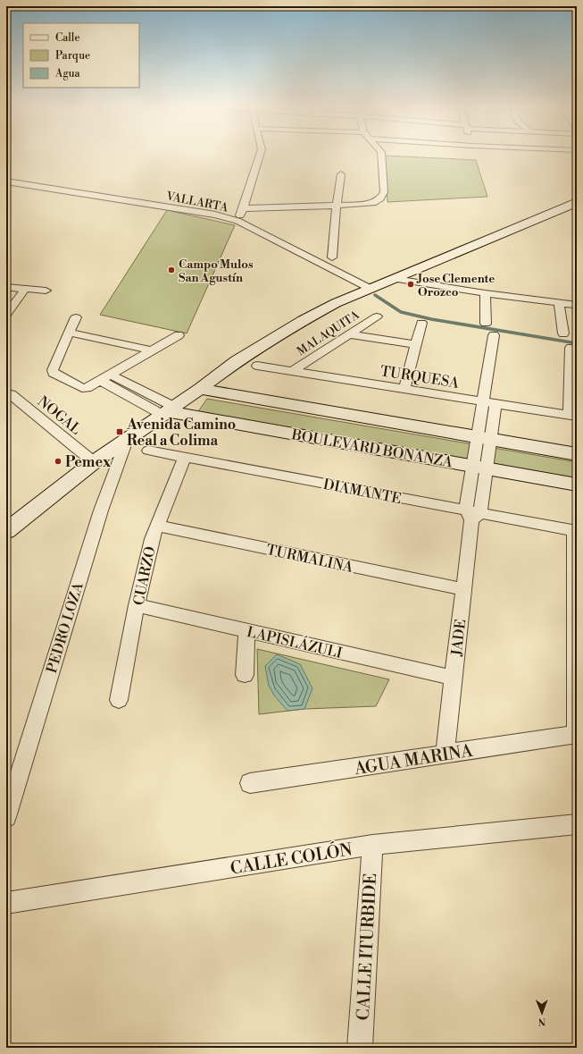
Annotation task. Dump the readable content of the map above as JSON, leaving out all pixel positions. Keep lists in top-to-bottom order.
{
  "streets": {
    "main road": ["BOULEVARD BONANZA"],
    "street": [
      "VALLARTA",
      "MALAQUITA",
      "TURQUESA",
      "NOGAL",
      "DIAMANTE",
      "TURMALINA",
      "CUARZO",
      "PEDRO LOZA",
      "JADE",
      "LAPISLÁZULI",
      "AGUA MARINA",
      "CALLE COLÓN",
      "CALLE ITURBIDE"
    ]
  },
  "crossings": [
    ["MALAQUITA", "TURQUESA"],
    ["TURQUESA", "JADE"],
    ["BOULEVARD BONANZA", "JADE"],
    ["DIAMANTE", "CUARZO"],
    ["DIAMANTE", "JADE"],
    ["TURMALINA", "CUARZO"],
    ["TURMALINA", "JADE"],
    ["CUARZO", "LAPISLÁZULI"],
    ["JADE", "LAPISLÁZULI"],
    ["JADE", "AGUA MARINA"],
    ["CALLE COLÓN", "CALLE ITURBIDE"]
  ],
  "places": {
    "other": ["Campo Mulos San Agustín", "Jose Clemente Orozco", "Pemex"],
    "transit": ["Avenida Camino Real a Colima"]
  },
  "legend": ["Calle", "Parque", "Agua"],
  "north": "bottom"
}
